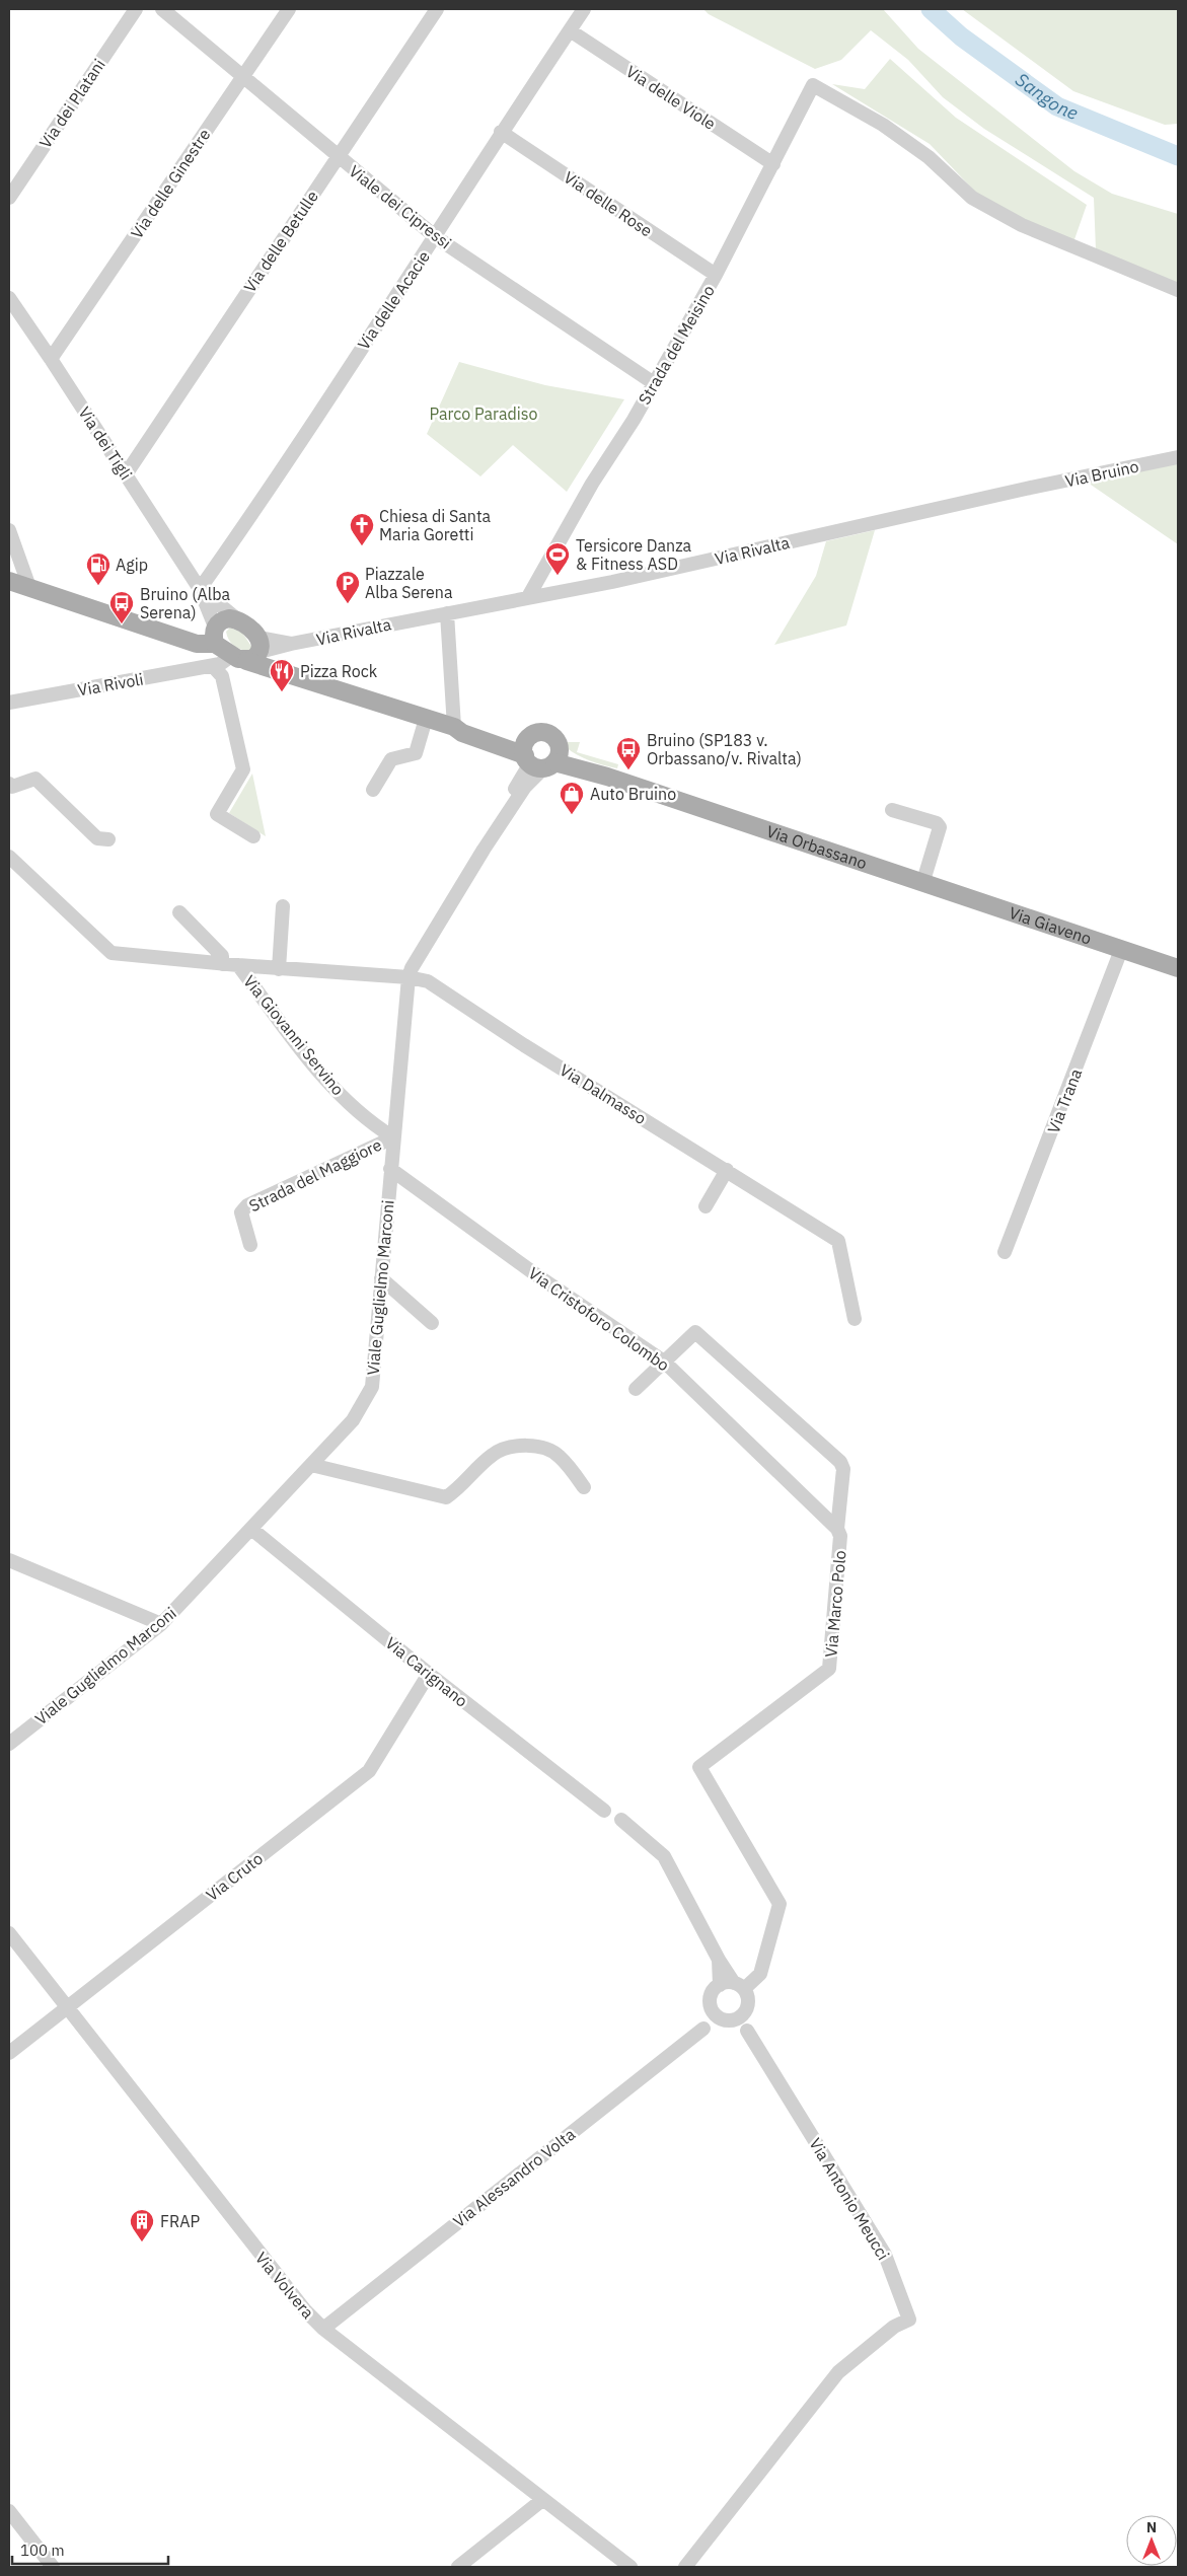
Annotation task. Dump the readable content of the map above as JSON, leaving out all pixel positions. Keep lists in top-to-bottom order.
{
  "streets": {
    "main road": ["Via Orbassano", "Via Giaveno"],
    "street": [
      "Via delle Viole",
      "Via dei Platani",
      "Via delle Ginestre",
      "Via delle Rose",
      "Viale dei Cipressi",
      "Via delle Betulle",
      "Via delle Acacie",
      "Strada del Meisino",
      "Via dei Tigli",
      "Via Bruino",
      "Via Rivalta",
      "Via Rivoli",
      "Via Giovanni Servino",
      "Via Dalmasso",
      "Via Trana",
      "Strada del Maggiore",
      "Viale Guglielmo Marconi",
      "Via Cristoforo Colombo",
      "Via Marco Polo",
      "Via Carignano",
      "Via Cruto",
      "Via Alessandro Volta",
      "Via Antonio Meucci",
      "Via Volvera"
    ]
  },
  "crossings": [
    ["Via delle Viole", "Via delle Acacie"],
    ["Via delle Viole", "Strada del Meisino"],
    ["Via delle Ginestre", "Viale dei Cipressi"],
    ["Via delle Ginestre", "Via dei Tigli"],
    ["Via delle Rose", "Via delle Acacie"],
    ["Via delle Rose", "Strada del Meisino"],
    ["Viale dei Cipressi", "Via delle Betulle"],
    ["Viale dei Cipressi", "Via delle Acacie"],
    ["Viale dei Cipressi", "Strada del Meisino"],
    ["Via delle Betulle", "Via dei Tigli"],
    ["Via delle Acacie", "Via dei Tigli"],
    ["Strada del Meisino", "Via Rivalta"],
    ["Via dei Tigli", "Via Orbassano"],
    ["Via Bruino", "Via Rivalta"],
    ["Via Rivalta", "Via Rivoli"],
    ["Via Rivalta", "Via Orbassano"],
    ["Via Rivoli", "Via Orbassano"],
    ["Via Orbassano", "Via Giaveno"],
    ["Via Orbassano", "Viale Guglielmo Marconi"],
    ["Via Giaveno", "Via Trana"],
    ["Via Giovanni Servino", "Via Dalmasso"],
    ["Via Giovanni Servino", "Strada del Maggiore"],
    ["Via Giovanni Servino", "Viale Guglielmo Marconi"],
    ["Via Dalmasso", "Viale Guglielmo Marconi"],
    ["Strada del Maggiore", "Viale Guglielmo Marconi"],
    ["Viale Guglielmo Marconi", "Via Cristoforo Colombo"],
    ["Viale Guglielmo Marconi", "Via Carignano"],
    ["Via Cristoforo Colombo", "Via Marco Polo"],
    ["Via Marco Polo", "Via Alessandro Volta"],
    ["Via Marco Polo", "Via Antonio Meucci"],
    ["Via Carignano", "Via Cruto"],
    ["Via Cruto", "Via Volvera"],
    ["Via Alessandro Volta", "Via Antonio Meucci"],
    ["Via Alessandro Volta", "Via Volvera"]
  ],
  "water": ["Sangone"],
  "parks": ["Parco Paradiso"],
  "places": {
    "church": ["Chiesa di Santa Maria Goretti"],
    "sports": ["Tersicore Danza & Fitness ASD"],
    "fuel station": ["Agip"],
    "parking": ["Piazzale Alba Serena"],
    "bus stop": ["Bruino (Alba Serena)", "Bruino (SP183 v. Orbassano/v. Rivalta)"],
    "restaurant": ["Pizza Rock"],
    "shop": ["Auto Bruino"],
    "building": ["FRAP"]
  },
  "scale_bar": "100 m",
  "north": "top"
}
